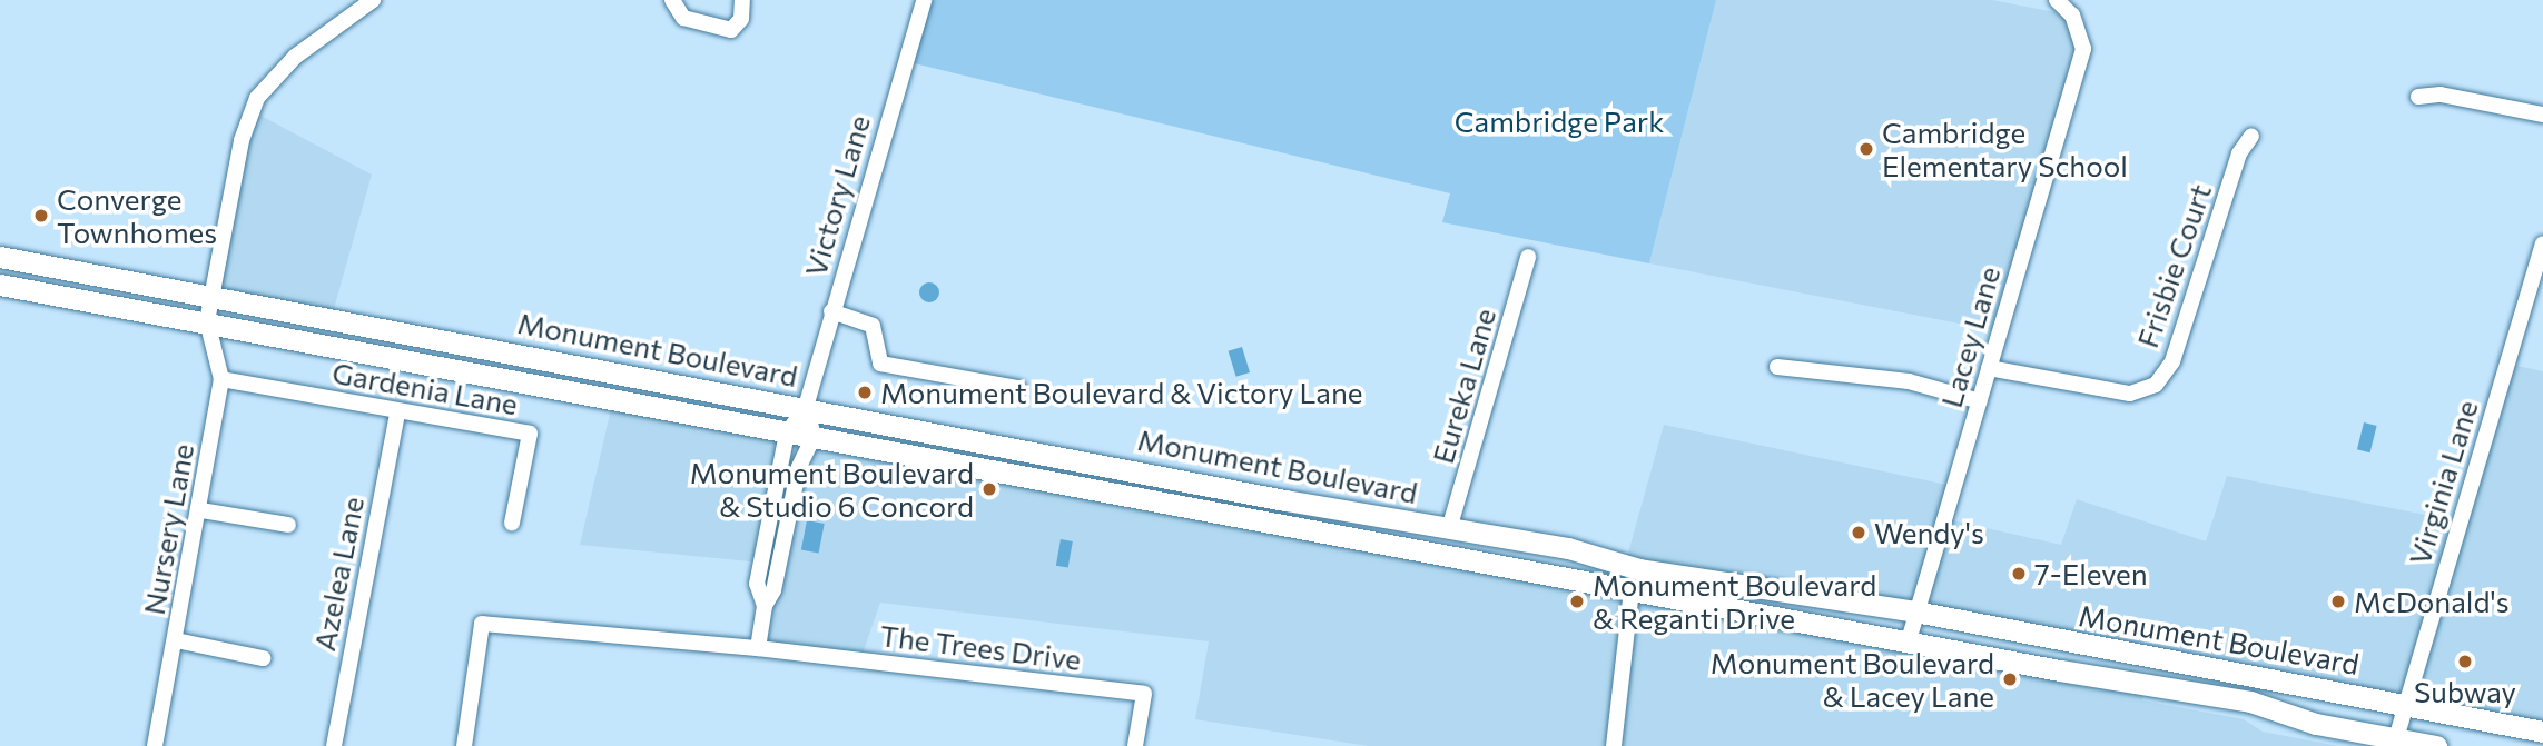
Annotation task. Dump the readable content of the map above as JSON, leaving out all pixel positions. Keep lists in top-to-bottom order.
{
  "streets": {
    "main road": ["Monument Boulevard"],
    "street": [
      "Victory Lane",
      "Frisbie Court",
      "Lacey Lane",
      "Eureka Lane",
      "Gardenia Lane",
      "Virginia Lane",
      "Nursery Lane",
      "Azelea Lane",
      "The Trees Drive"
    ]
  },
  "crossings": [
    ["Victory Lane", "Monument Boulevard"],
    ["Frisbie Court", "Lacey Lane"],
    ["Lacey Lane", "Monument Boulevard"],
    ["Monument Boulevard", "Eureka Lane"],
    ["Monument Boulevard", "Virginia Lane"],
    ["Monument Boulevard", "Nursery Lane"],
    ["Gardenia Lane", "Nursery Lane"],
    ["Gardenia Lane", "Azelea Lane"]
  ],
  "parks": ["Cambridge Park"],
  "places": [
    "Cambridge Elementary School",
    "Converge Townhomes",
    "Monument Boulevard & Victory Lane",
    "Monument Boulevard & Studio 6 Concord",
    "Wendy's",
    "7-Eleven",
    "Monument Boulevard & Reganti Drive",
    "McDonald's",
    "Subway",
    "Monument Boulevard & Lacey Lane"
  ]
}
